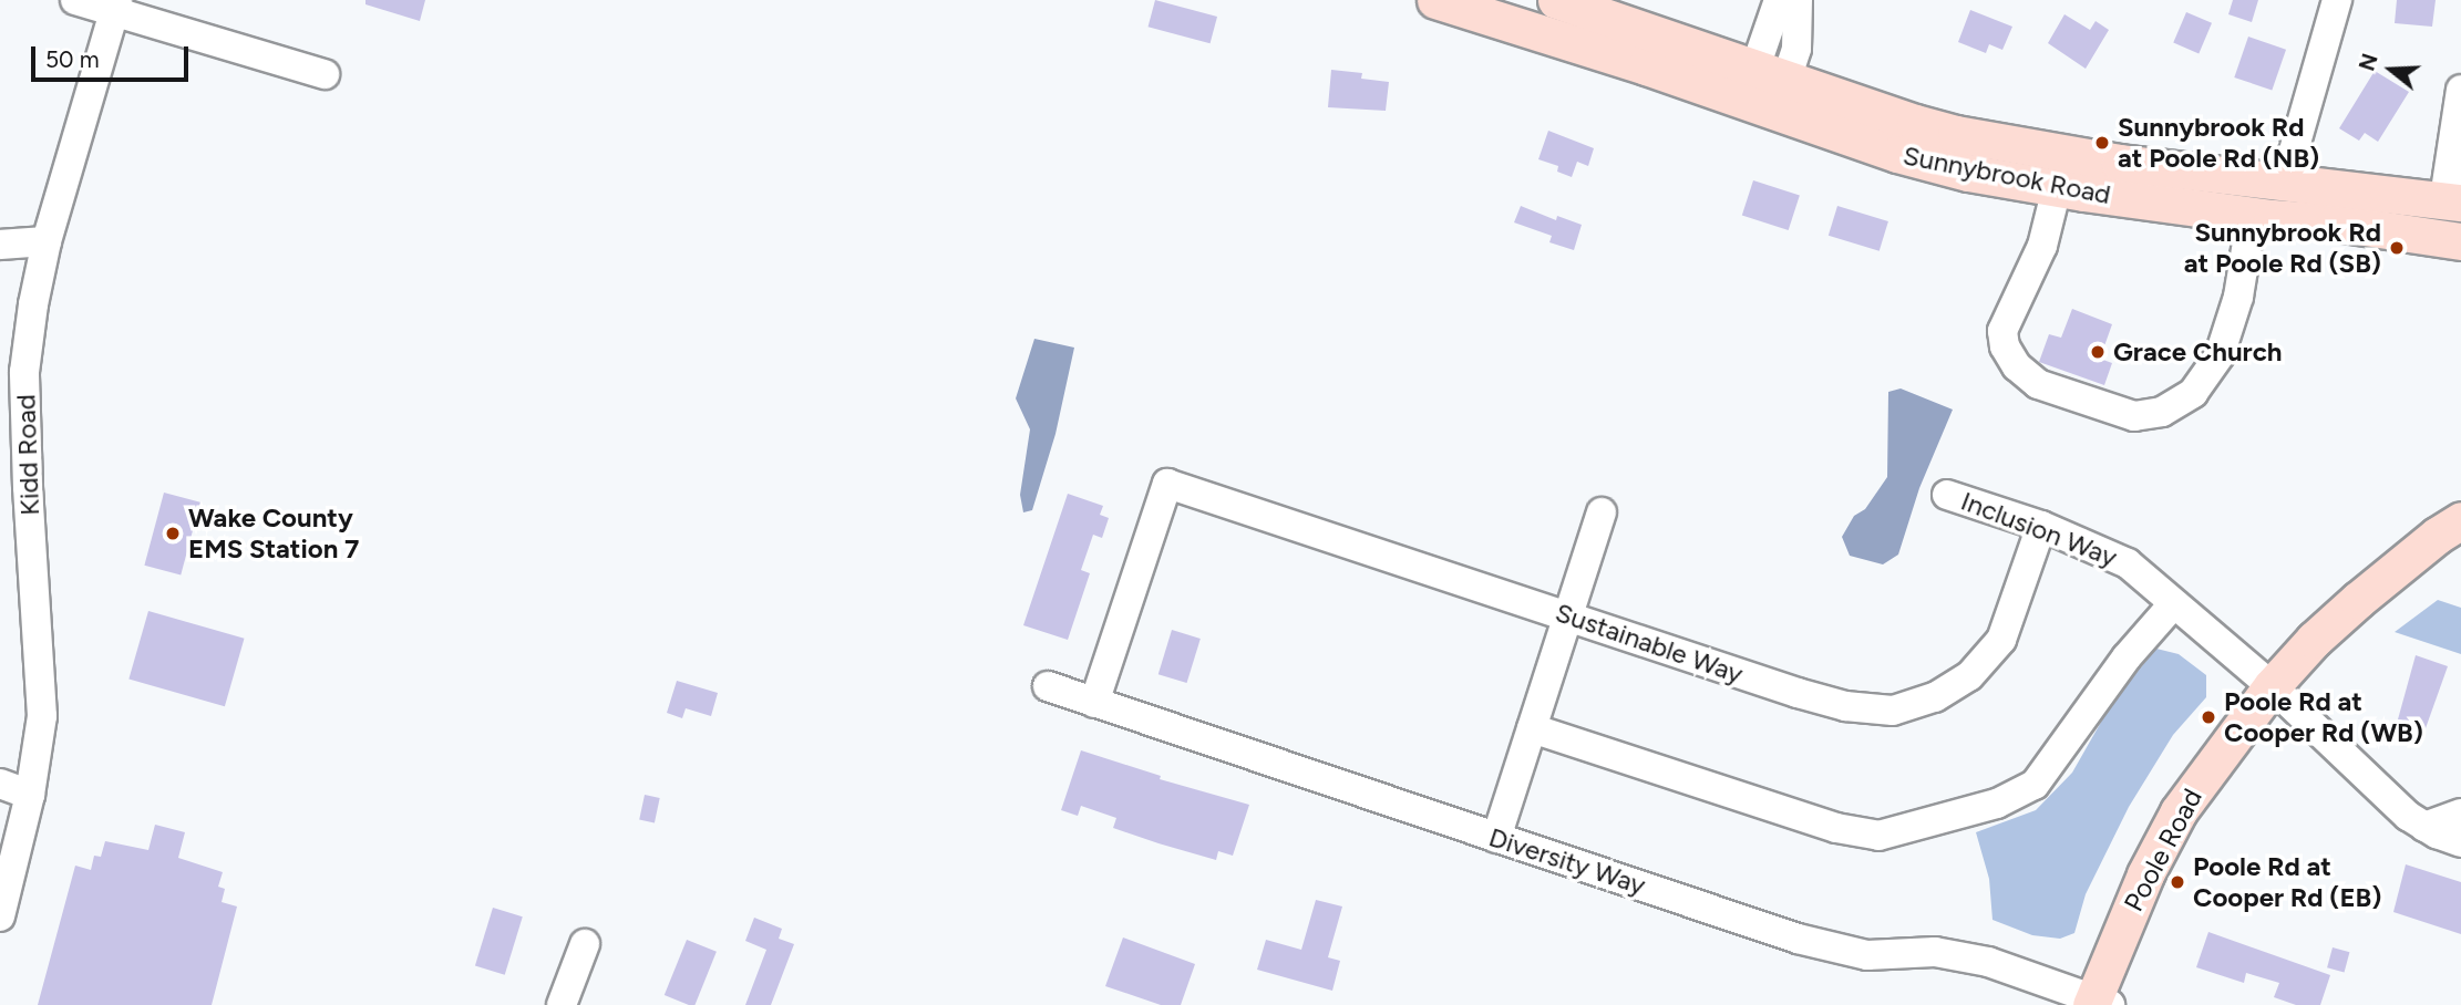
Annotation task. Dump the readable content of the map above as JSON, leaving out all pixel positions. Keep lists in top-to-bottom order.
{
  "streets": {
    "main road": ["Sunnybrook Road", "Poole Road"],
    "street": [
      "Kidd Road",
      "Inclusion Way",
      "Sustainable Way",
      "Diversity Way"
    ]
  },
  "crossings": [
    ["Inclusion Way", "Sustainable Way"],
    ["Inclusion Way", "Poole Road"],
    ["Sustainable Way", "Diversity Way"],
    ["Poole Road", "Diversity Way"]
  ],
  "places": [
    "Sunnybrook Rd at Poole Rd (NB)",
    "Sunnybrook Rd at Poole Rd (SB)",
    "Grace Church",
    "Wake County EMS Station 7",
    "Poole Rd at Cooper Rd (WB)",
    "Poole Rd at Cooper Rd (EB)"
  ],
  "scale_bar": "50 m",
  "north": "left"
}
